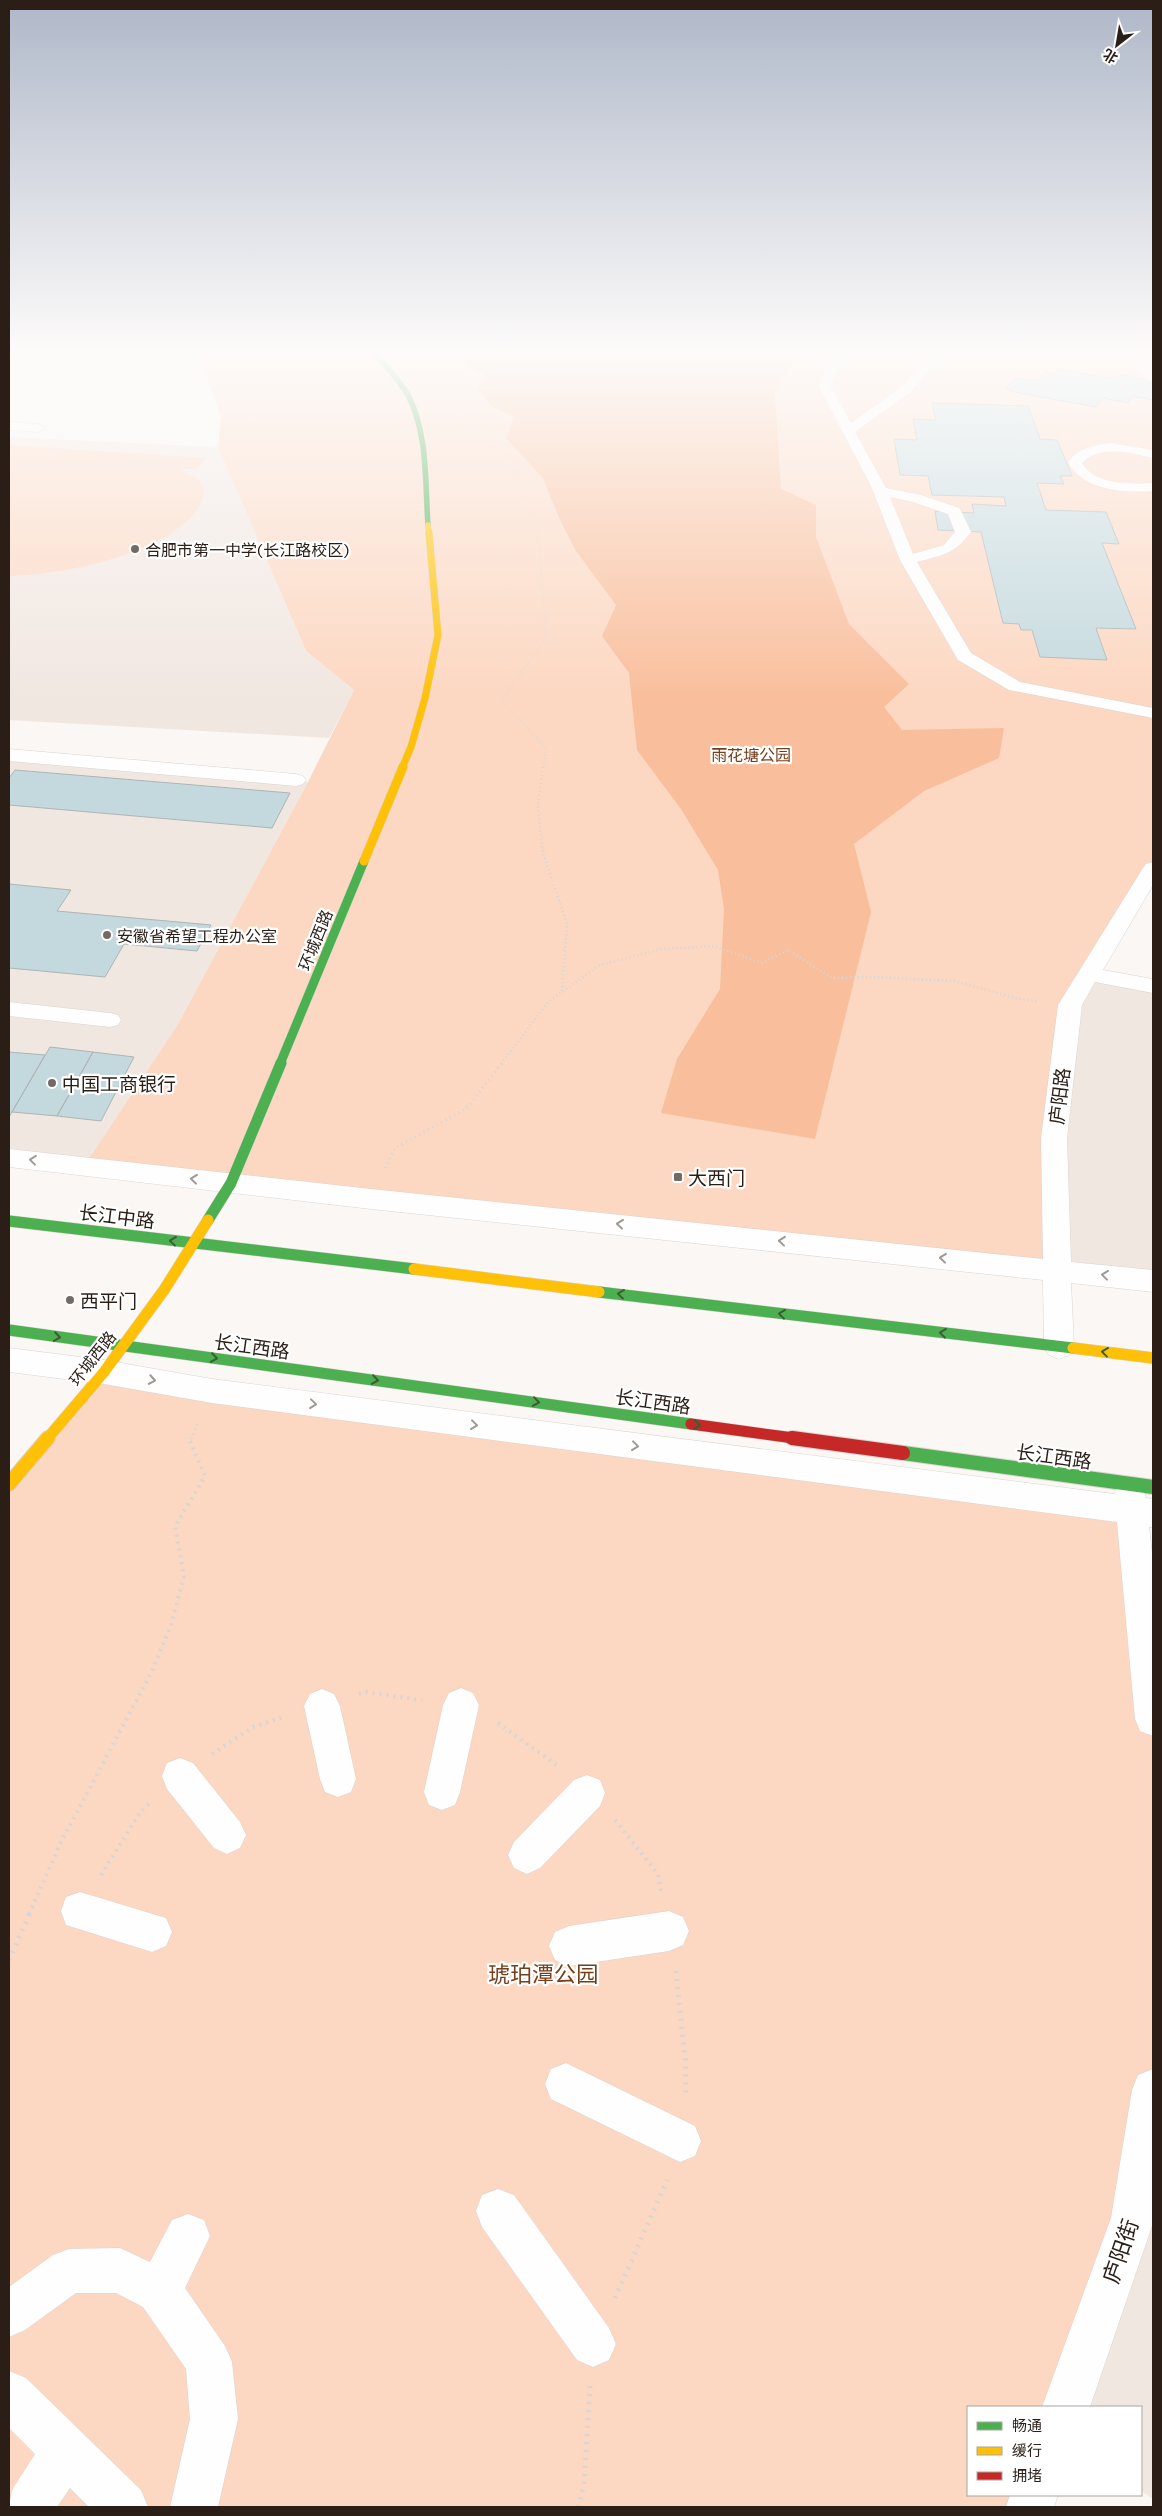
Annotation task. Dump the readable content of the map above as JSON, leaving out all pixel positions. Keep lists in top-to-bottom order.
{
  "streets": {
    "main road": ["环城西路", "长江中路", "长江西路"],
    "street": ["庐阳路", "庐阳街"]
  },
  "crossings": [
    ["环城西路", "长江中路"],
    ["环城西路", "长江西路"],
    ["庐阳路", "长江中路"]
  ],
  "one_way": ["长江中路", "长江西路"],
  "parks": ["雨花塘公园", "琥珀潭公园"],
  "places": {
    "other": [
      "合肥市第一中学(长江路校区)",
      "安徽省希望工程办公室",
      "中国工商银行",
      "西平门"
    ],
    "transit": ["大西门"]
  },
  "legend": ["畅通", "缓行", "拥堵"],
  "north": "bottom left"
}
